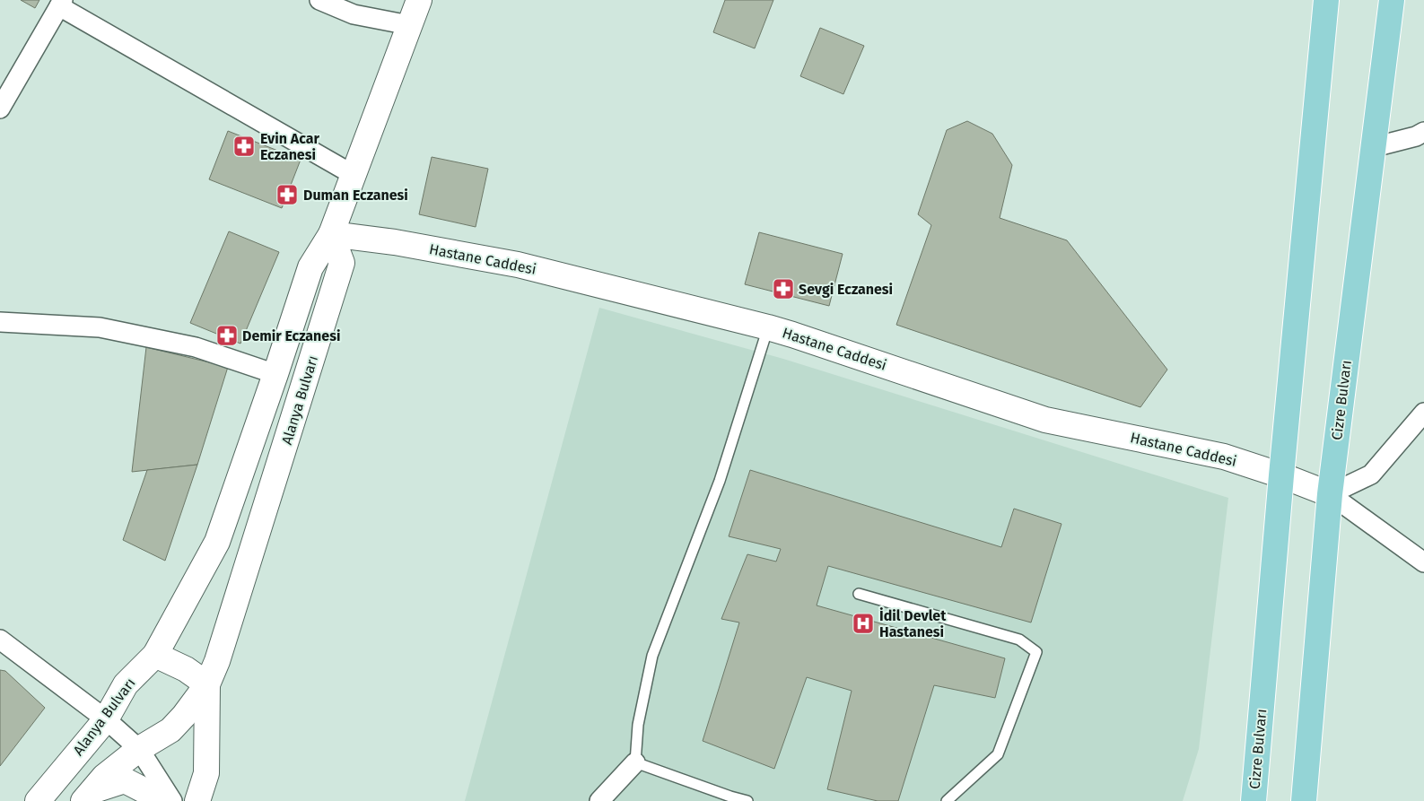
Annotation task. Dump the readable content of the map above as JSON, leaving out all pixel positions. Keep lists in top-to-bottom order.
{
  "streets": {
    "main road": ["Hastane Caddesi", "Alanya Bulvarı", "Cizre Bulvarı"]
  },
  "crossings": [
    ["Hastane Caddesi", "Alanya Bulvarı"],
    ["Hastane Caddesi", "Cizre Bulvarı"]
  ],
  "places": {
    "pharmacy": [
      "Evin Acar Eczanesi",
      "Duman Eczanesi",
      "Sevgi Eczanesi",
      "Demir Eczanesi"
    ],
    "hospital": ["İdil Devlet Hastanesi"]
  }
}
